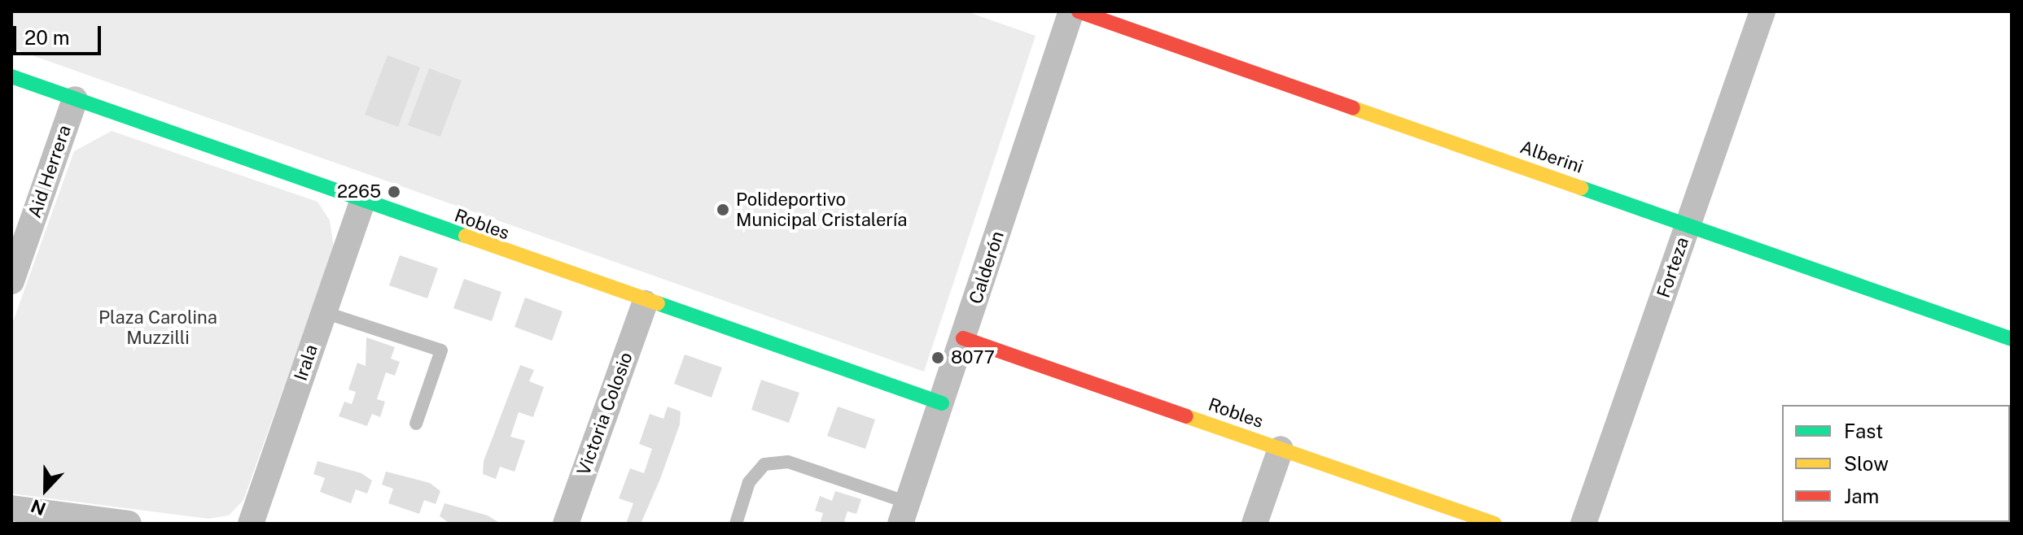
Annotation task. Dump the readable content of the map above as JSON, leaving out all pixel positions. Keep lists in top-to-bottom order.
{
  "streets": {
    "street": [
      "Alberini",
      "Aid Herrera",
      "Robles",
      "Calderón",
      "Forteza",
      "Irala",
      "Victoria Colosio"
    ]
  },
  "crossings": [
    ["Alberini", "Forteza"],
    ["Aid Herrera", "Robles"],
    ["Robles", "Calderón"],
    ["Robles", "Irala"],
    ["Robles", "Victoria Colosio"]
  ],
  "parks": ["Plaza Carolina Muzzilli"],
  "places": ["2265", "Polideportivo Municipal Cristalería", "8077"],
  "legend": ["Fast", "Slow", "Jam"],
  "scale_bar": "20 m",
  "north": "bottom"
}
